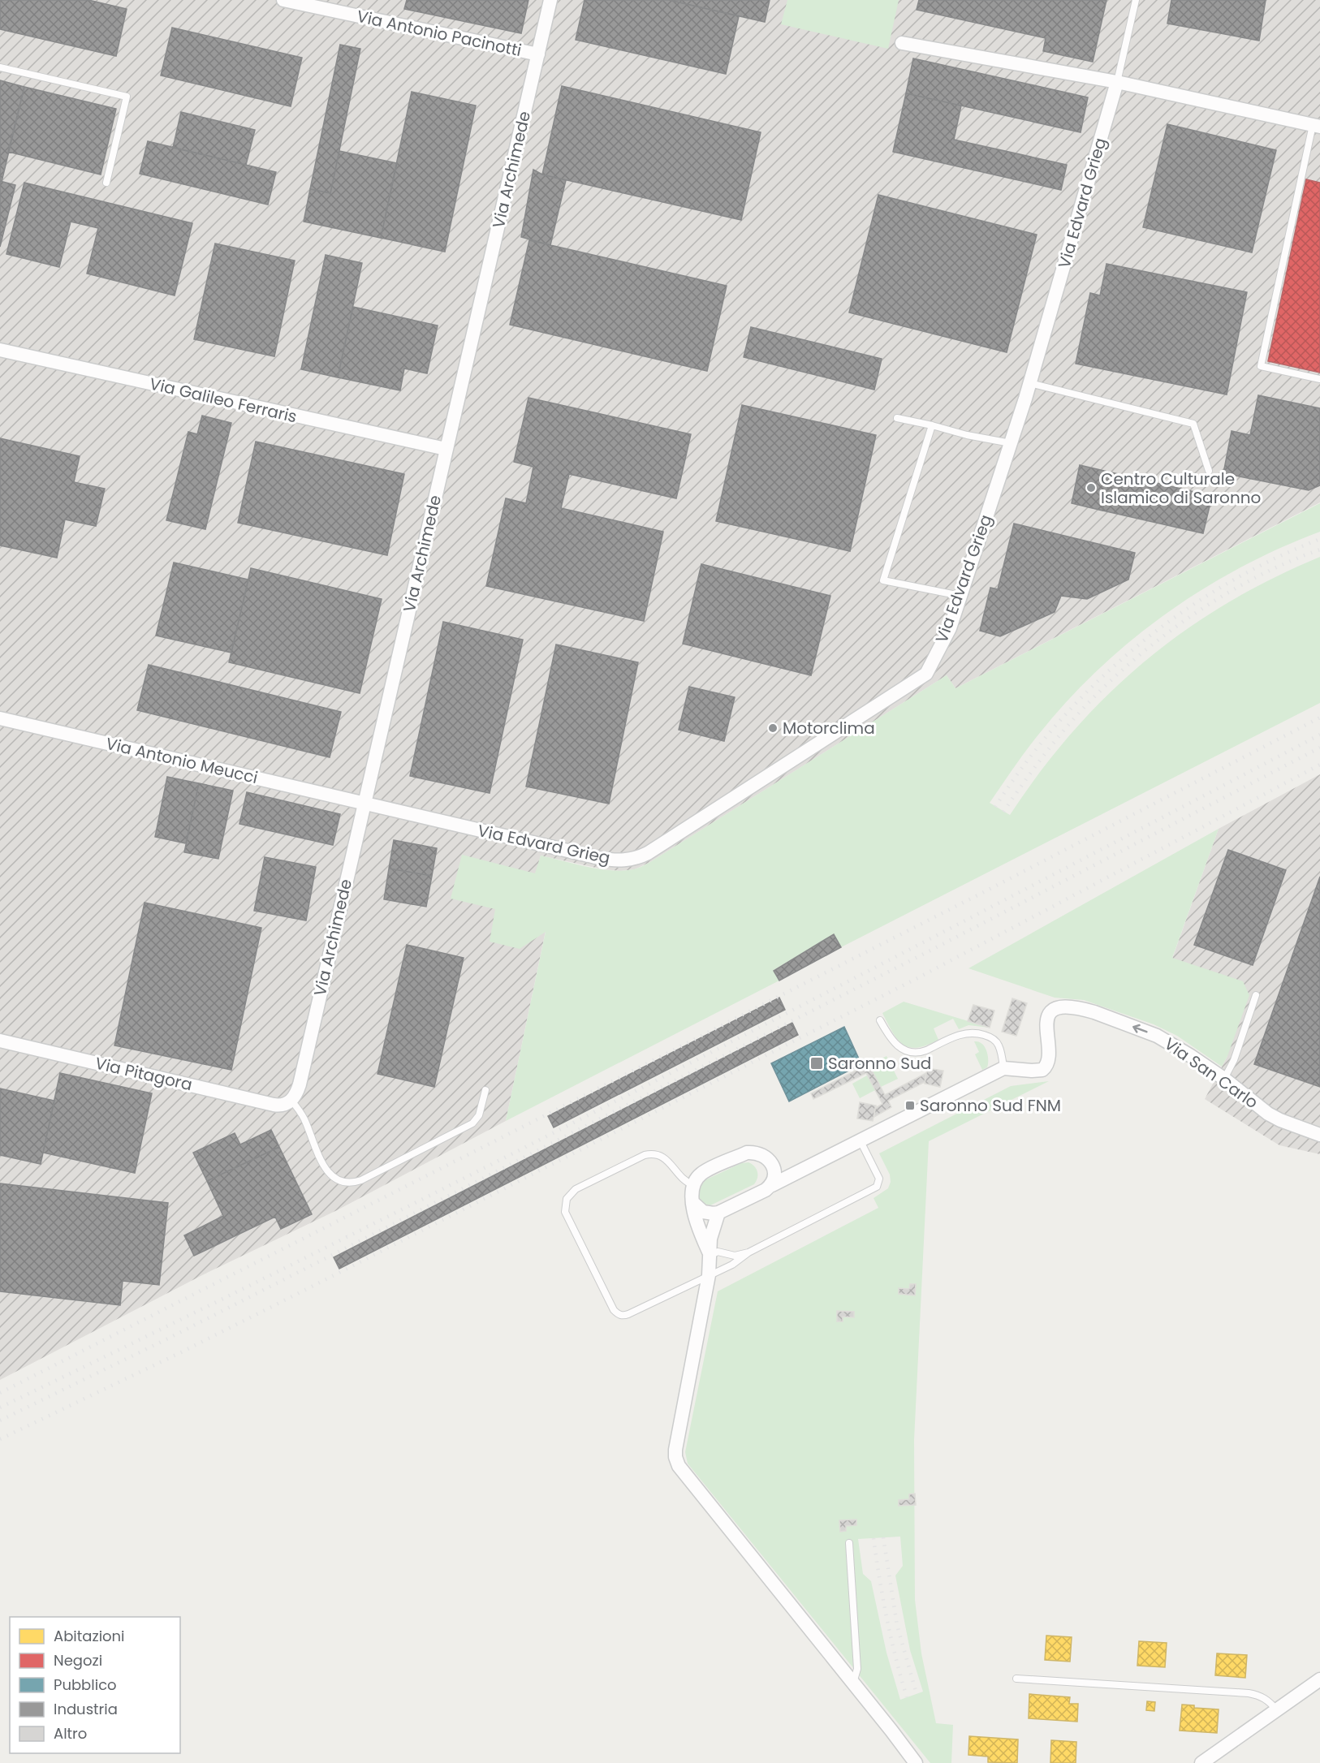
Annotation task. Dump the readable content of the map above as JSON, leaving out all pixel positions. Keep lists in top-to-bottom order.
{
  "streets": {
    "street": [
      "Via Antonio Pacinotti",
      "Via Archimede",
      "Via Edvard Grieg",
      "Via Galileo Ferraris",
      "Via Antonio Meucci",
      "Via San Carlo",
      "Via Pitagora"
    ]
  },
  "crossings": [
    ["Via Antonio Pacinotti", "Via Archimede"],
    ["Via Archimede", "Via Edvard Grieg"],
    ["Via Archimede", "Via Galileo Ferraris"],
    ["Via Archimede", "Via Antonio Meucci"],
    ["Via Archimede", "Via Pitagora"],
    ["Via Edvard Grieg", "Via Antonio Meucci"]
  ],
  "places": {
    "other": ["Centro Culturale Islamico di Saronno", "Motorclima"],
    "transit": ["Saronno Sud", "Saronno Sud FNM"]
  },
  "legend": [
    "Abitazioni",
    "Negozi",
    "Pubblico",
    "Industria",
    "Altro"
  ]
}
